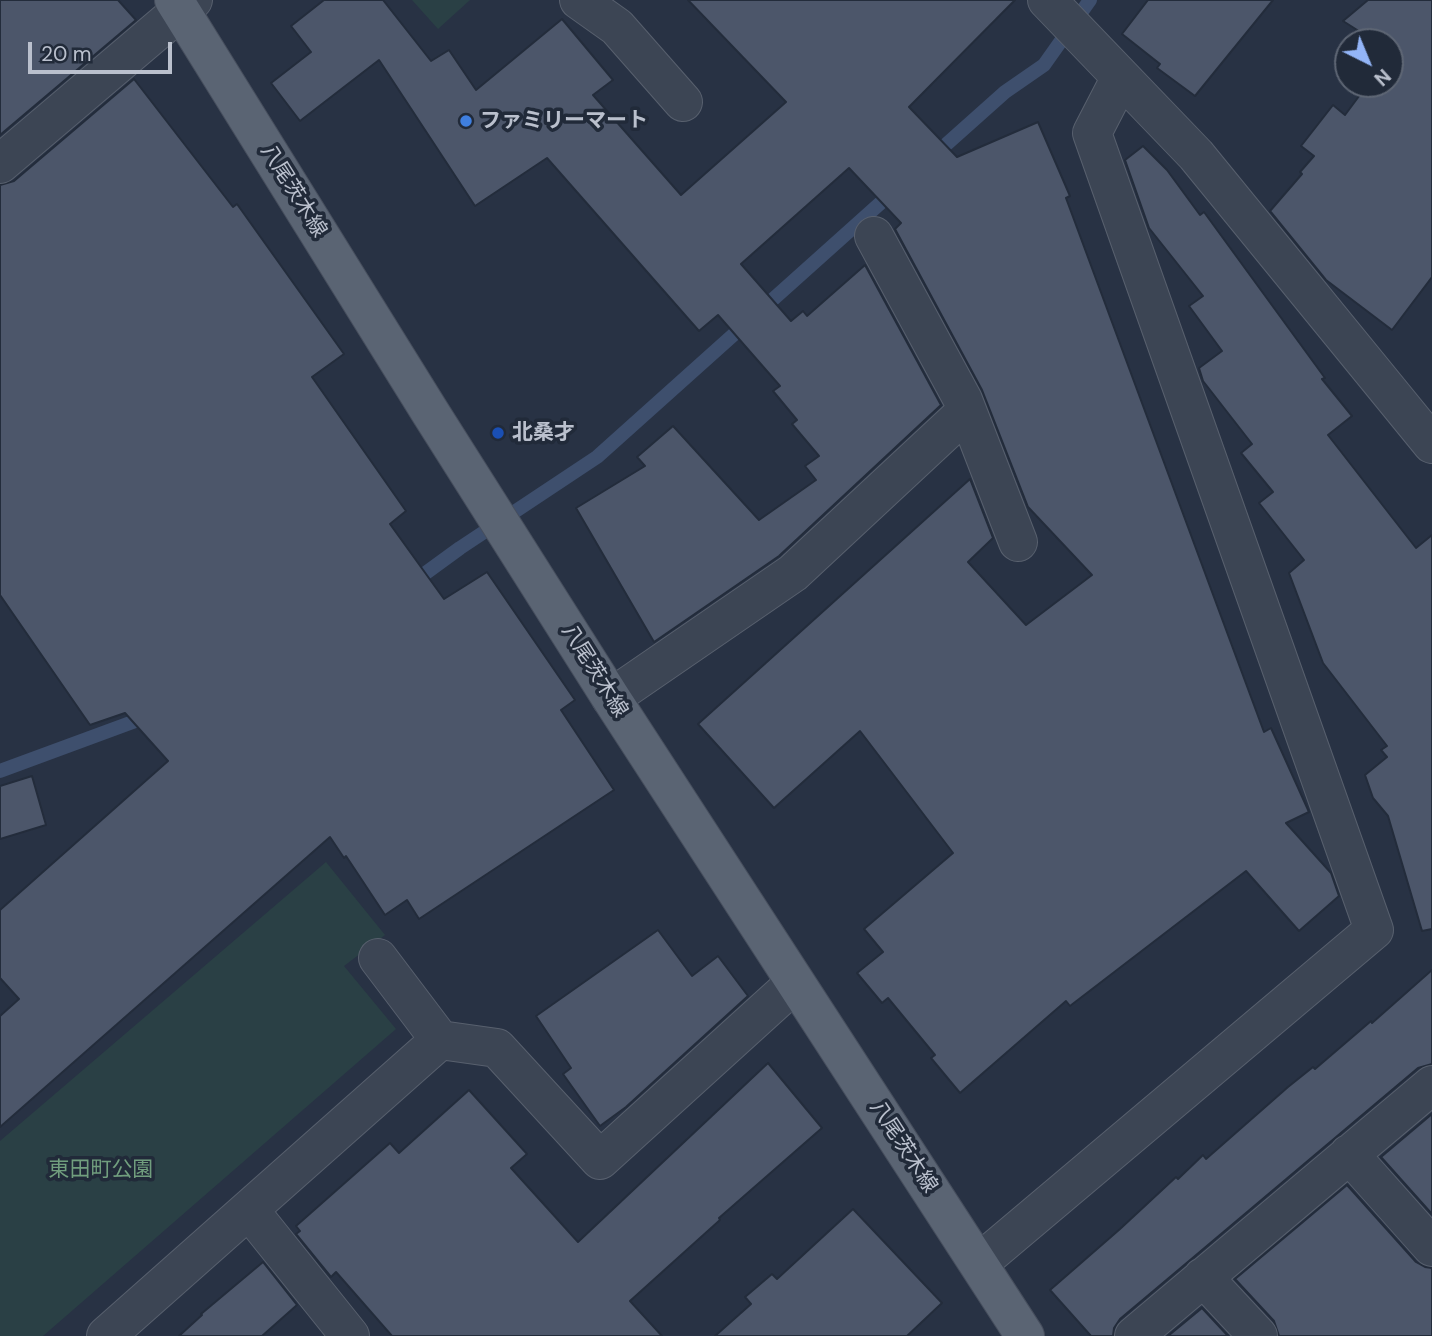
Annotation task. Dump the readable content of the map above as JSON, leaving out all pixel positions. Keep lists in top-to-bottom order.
{
  "streets": {
    "main road": ["八尾茨木線"]
  },
  "parks": ["東田町公園"],
  "places": ["ファミリーマート", "北桑才"],
  "scale_bar": "20 m",
  "north": "bottom right"
}
